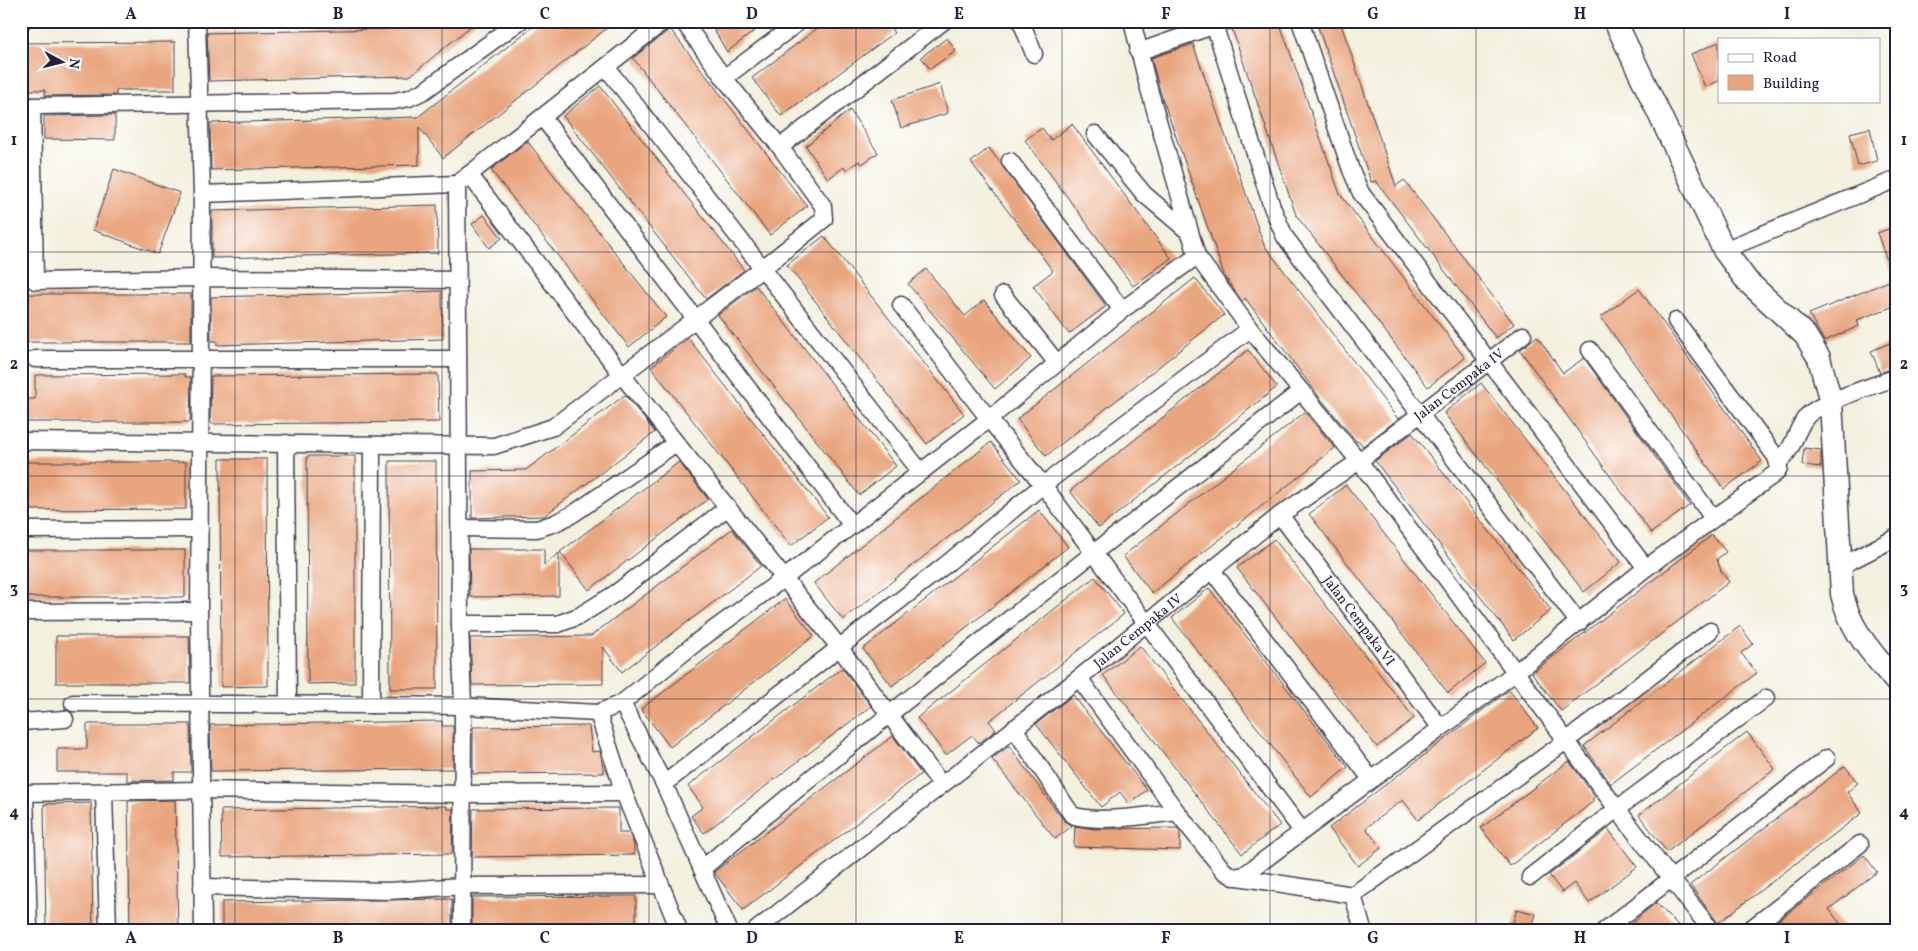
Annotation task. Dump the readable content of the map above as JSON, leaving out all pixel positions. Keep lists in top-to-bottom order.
{
  "streets": {
    "street": ["Jalan Cempaka IV", "Jalan Cempaka VI"]
  },
  "crossings": [
    ["Jalan Cempaka IV", "Jalan Cempaka VI"]
  ],
  "legend": ["Road", "Building"],
  "north": "right",
  "grid": {
    "columns": [
      "A",
      "B",
      "C",
      "D",
      "E",
      "F",
      "G",
      "H",
      "I"
    ],
    "rows": [
      "1",
      "2",
      "3",
      "4"
    ]
  }
}
